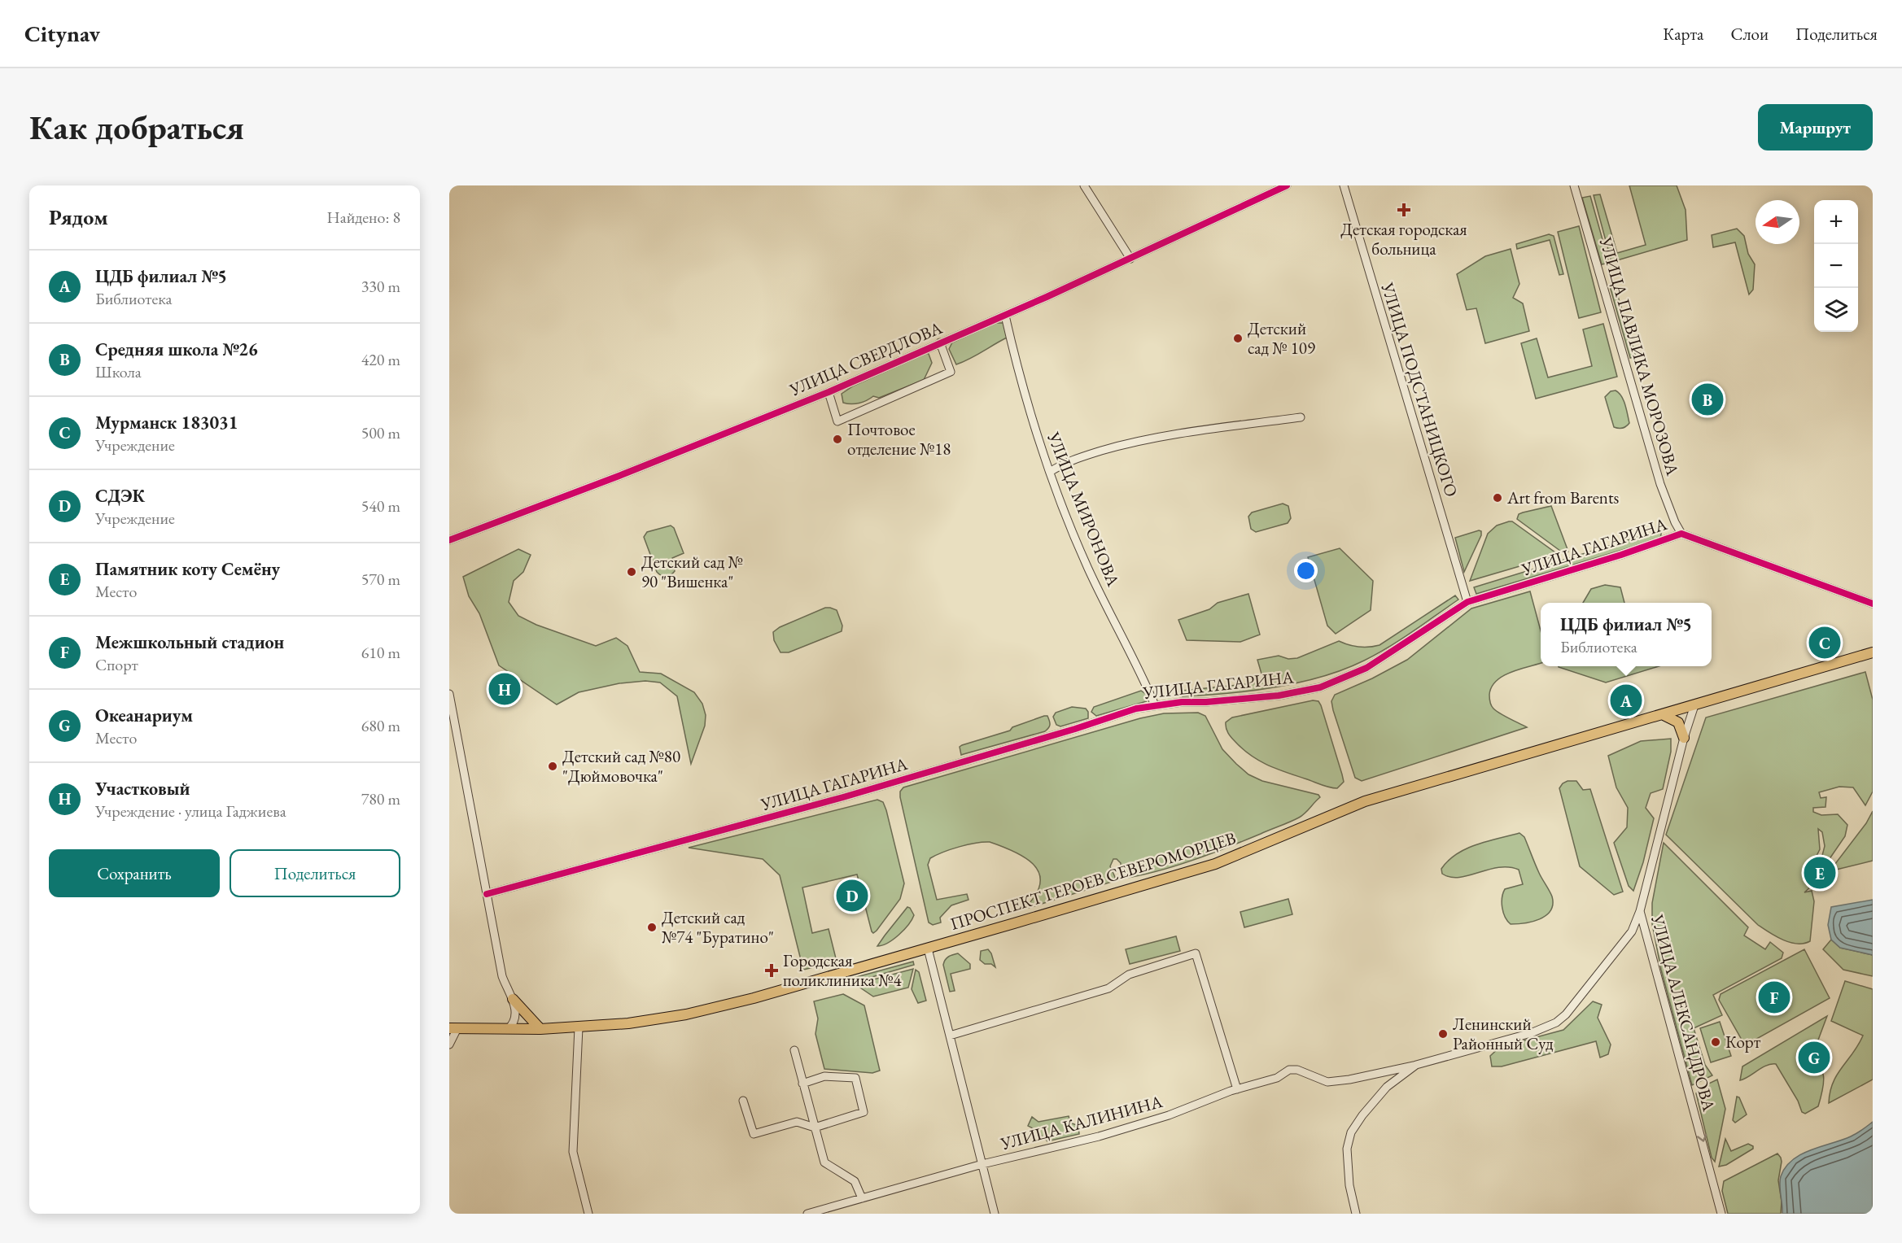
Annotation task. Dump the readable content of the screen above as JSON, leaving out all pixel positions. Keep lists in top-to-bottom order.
{
  "streets": {
    "main road": ["ПРОСПЕКТ ГЕРОЕВ СЕВЕРОМОРЦЕВ"],
    "street": [
      "УЛИЦА ПАВЛИКА МОРОЗОВА",
      "УЛИЦА СВЕРДЛОВА",
      "УЛИЦА ПОДСТАНИЦКОГО",
      "УЛИЦА МИРОНОВА",
      "УЛИЦА ГАГАРИНА",
      "УЛИЦА АЛЕКСАНДРОВА",
      "УЛИЦА КАЛИНИНА"
    ]
  },
  "crossings": [
    ["УЛИЦА ПАВЛИКА МОРОЗОВА", "УЛИЦА ГАГАРИНА"],
    ["УЛИЦА СВЕРДЛОВА", "УЛИЦА МИРОНОВА"],
    ["УЛИЦА ПОДСТАНИЦКОГО", "УЛИЦА ГАГАРИНА"],
    ["УЛИЦА МИРОНОВА", "УЛИЦА ГАГАРИНА"],
    ["ПРОСПЕКТ ГЕРОЕВ СЕВЕРОМОРЦЕВ", "УЛИЦА АЛЕКСАНДРОВА"],
    ["УЛИЦА АЛЕКСАНДРОВА", "УЛИЦА КАЛИНИНА"]
  ],
  "one_way": ["УЛИЦА АЛЕКСАНДРОВА"],
  "places": {
    "health": ["Детская городская больница", "Городская поликлиника №4"],
    "other": [
      "Детский сад № 109",
      "Почтовое отделение №18",
      "Art from Barents",
      "Детский сад № 90 \"Вишенка\"",
      "Детский сад №80 \"Дюймовочка\"",
      "Детский сад №74 \"Буратино\"",
      "Ленинский Районный Суд",
      "Корт"
    ]
  },
  "north": "left",
  "page": {
    "header": "Citynav",
    "nav": ["Карта", "Слои", "Поделиться"],
    "buttons": [
      "Маршрут",
      ["Сохранить", "Поделиться"]
    ],
    "title": "Как добраться",
    "heading": ["Рядом", "Найдено: 8"],
    "map_buttons": ["+", "−"],
    "list": [
      {
        "mark": "A",
        "name": "ЦДБ филиал №5",
        "note": "Библиотека",
        "value": "330 m"
      },
      {
        "mark": "B",
        "name": "Средняя школа №26",
        "note": "Школа",
        "value": "420 m"
      },
      {
        "mark": "C",
        "name": "Мурманск 183031",
        "note": "Учреждение",
        "value": "500 m"
      },
      {
        "mark": "D",
        "name": "СДЭК",
        "note": "Учреждение",
        "value": "540 m"
      },
      {
        "mark": "E",
        "name": "Памятник коту Семёну",
        "note": "Место",
        "value": "570 m"
      },
      {
        "mark": "F",
        "name": "Межшкольный стадион",
        "note": "Спорт",
        "value": "610 m"
      },
      {
        "mark": "G",
        "name": "Океанариум",
        "note": "Место",
        "value": "680 m"
      },
      {
        "mark": "H",
        "name": "Участковый",
        "note": "Учреждение · улица Гаджиева",
        "value": "780 m"
      }
    ],
    "pins": [
      "B",
      "C",
      "H",
      "A",
      "E",
      "D",
      "F",
      "G"
    ],
    "popup": ["ЦДБ филиал №5", "Библиотека"]
  }
}
